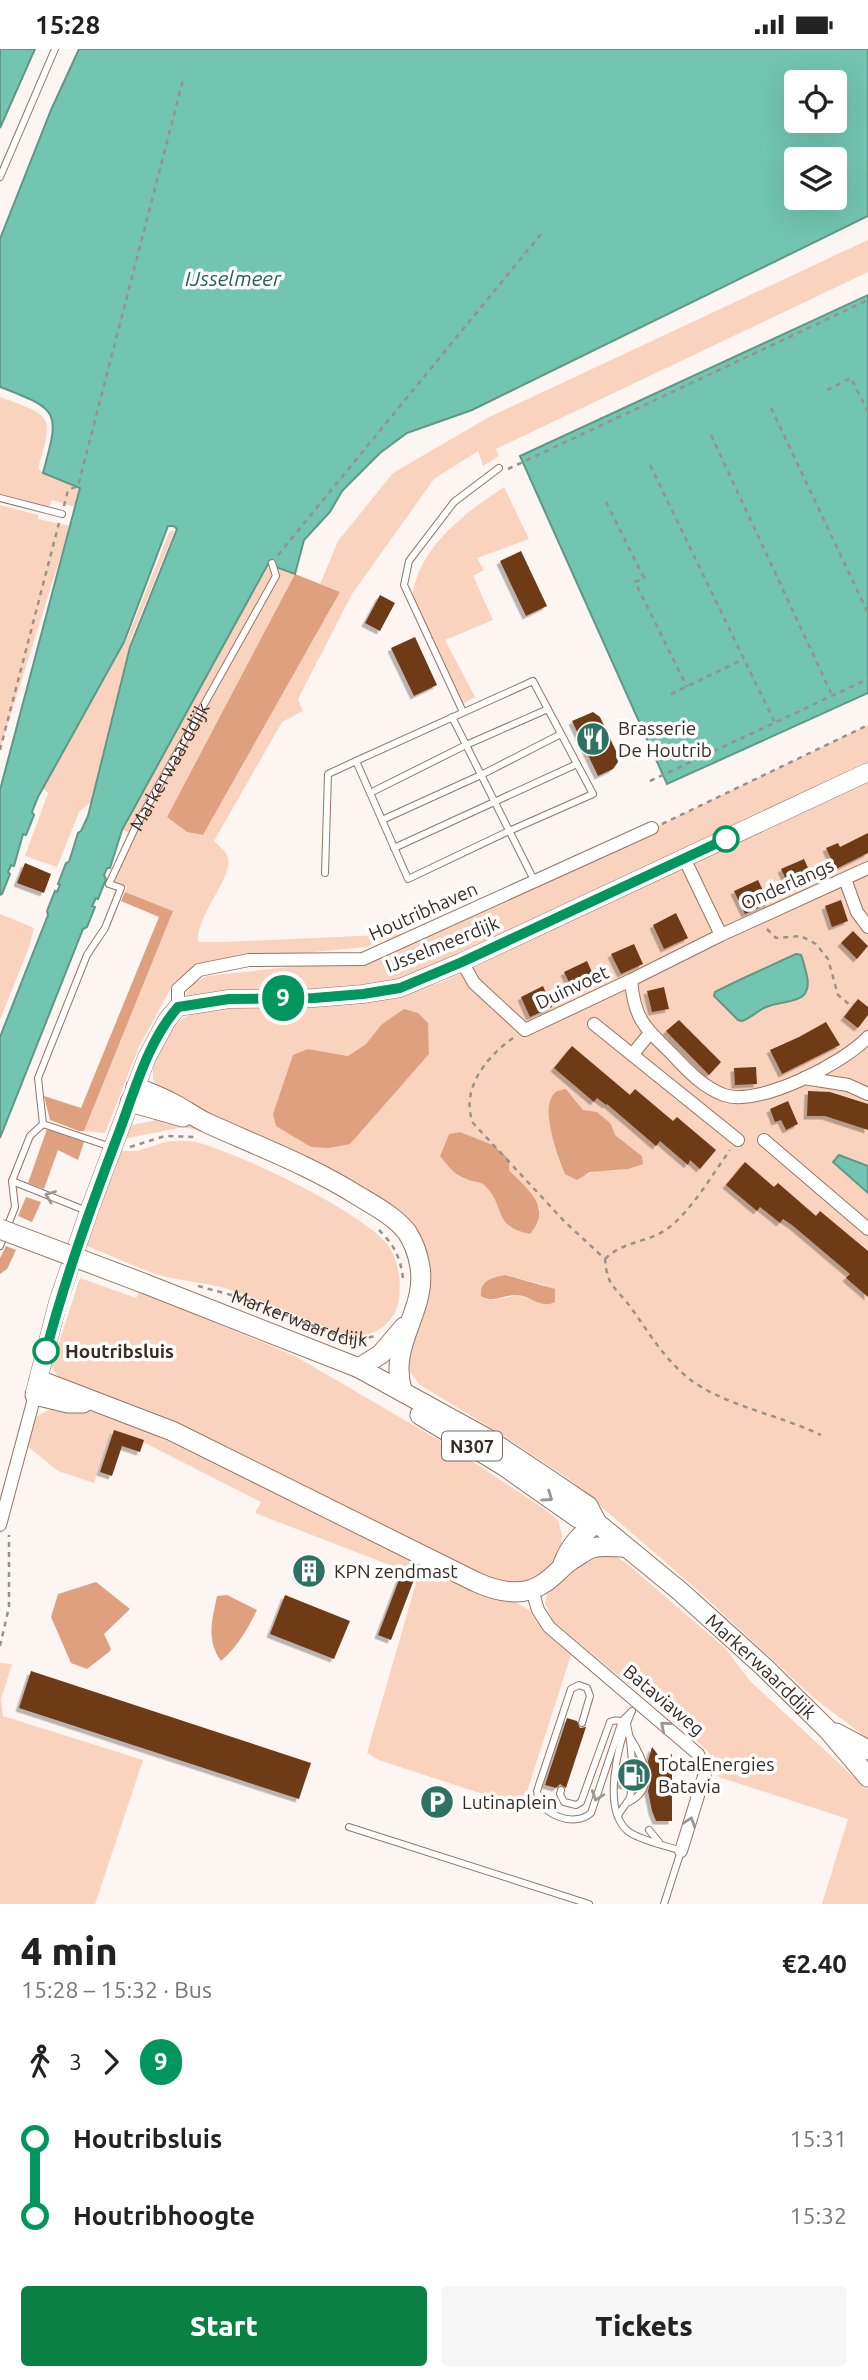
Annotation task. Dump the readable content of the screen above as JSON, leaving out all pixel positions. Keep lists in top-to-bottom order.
{
  "streets": {
    "main road": ["Markerwaarddijk", "N307"],
    "street": [
      "Onderlangs",
      "Houtribhaven",
      "IJsselmeerdijk",
      "Duinvoet",
      "Bataviaweg"
    ]
  },
  "crossings": [
    ["Onderlangs", "Duinvoet"],
    ["Houtribhaven", "IJsselmeerdijk"],
    ["IJsselmeerdijk", "Duinvoet"]
  ],
  "one_way": ["Bataviaweg"],
  "water": ["IJsselmeer"],
  "places": {
    "restaurant": ["Brasserie De Houtrib"],
    "other": ["Houtribsluis"],
    "building": ["KPN zendmast"],
    "fuel station": ["TotalEnergies Batavia"],
    "parking": ["Lutinaplein"]
  },
  "lines": ["bus line 9"],
  "page": {
    "status": "15:28",
    "on_map": "9",
    "heading": ["4 min", "15:28 – 15:32 · Bus", "€2.40"],
    "legs": ["3", "9"],
    "list": [
      {
        "name": "Houtribsluis",
        "value": "15:31"
      },
      {
        "name": "Houtribhoogte",
        "value": "15:32"
      }
    ],
    "buttons": ["Start", "Tickets"]
  }
}
